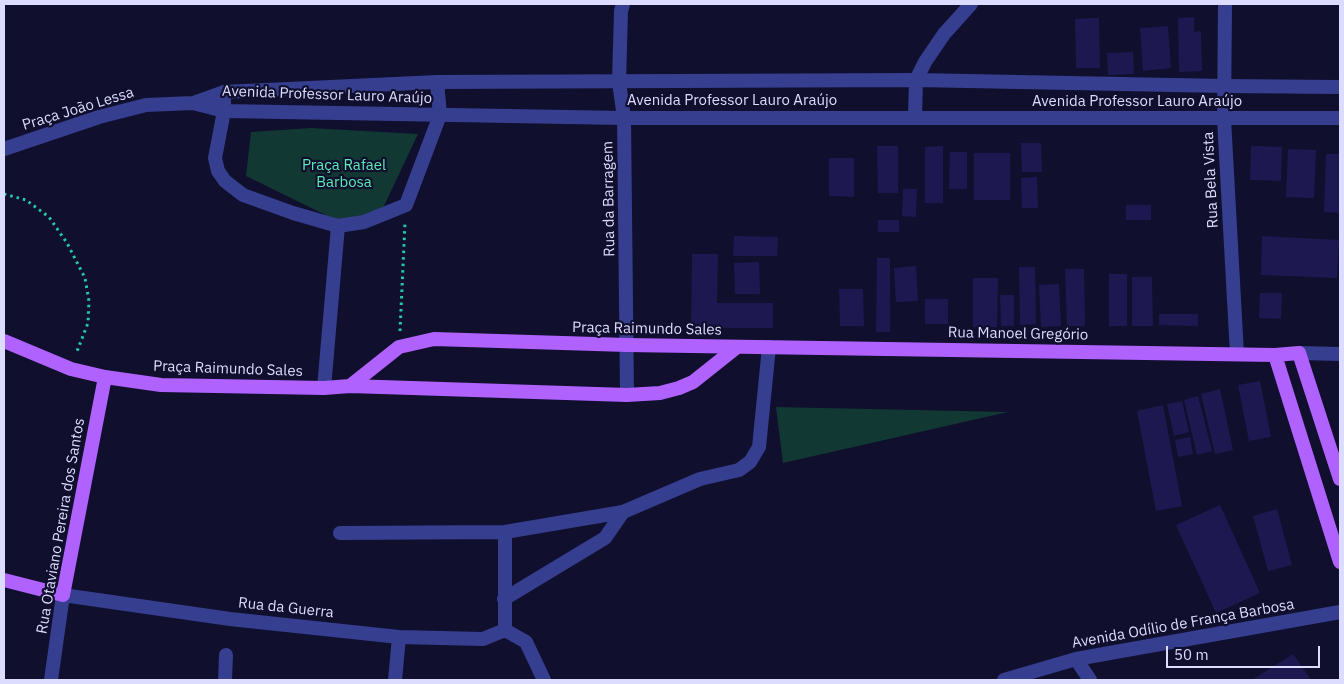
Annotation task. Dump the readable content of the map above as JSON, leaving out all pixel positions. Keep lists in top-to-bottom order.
{
  "streets": {
    "main road": ["Praça Raimundo Sales", "Rua Manoel Gregório", "Rua Otaviano Pereira dos Santos"],
    "street": [
      "Avenida Professor Lauro Araújo",
      "Praça João Lessa",
      "Rua Bela Vista",
      "Rua da Barragem",
      "Rua da Guerra",
      "Avenida Odílio de França Barbosa"
    ]
  },
  "crossings": [
    ["Avenida Professor Lauro Araújo", "Praça João Lessa"],
    ["Avenida Professor Lauro Araújo", "Rua Bela Vista"],
    ["Avenida Professor Lauro Araújo", "Rua da Barragem"],
    ["Rua Bela Vista", "Rua Manoel Gregório"],
    ["Rua da Barragem", "Praça Raimundo Sales"],
    ["Praça Raimundo Sales", "Rua Manoel Gregório"],
    ["Praça Raimundo Sales", "Rua Otaviano Pereira dos Santos"],
    ["Rua Otaviano Pereira dos Santos", "Rua da Guerra"]
  ],
  "parks": ["Praça Rafael Barbosa"],
  "scale_bar": "50 m"
}
